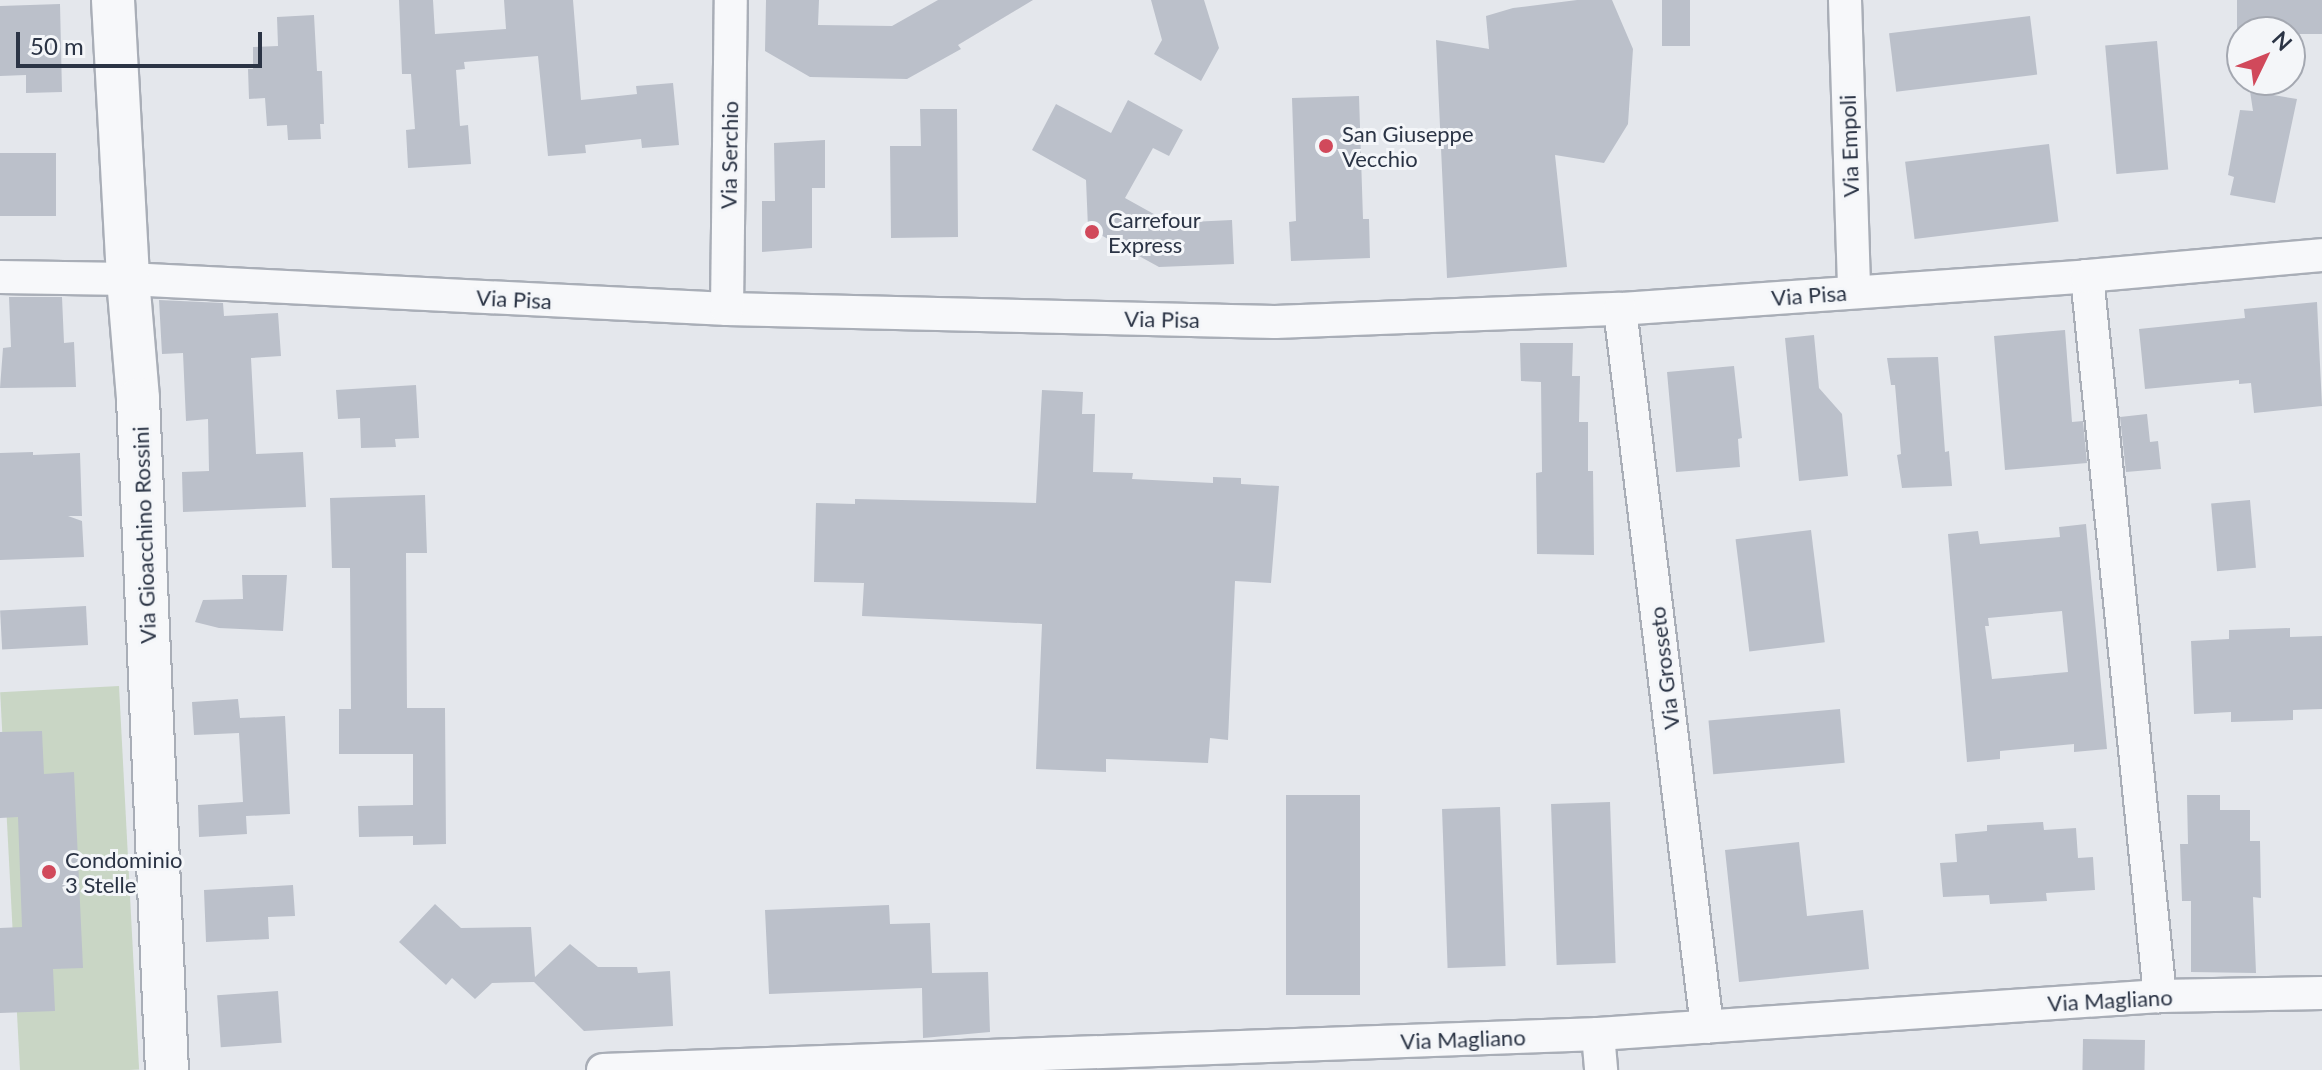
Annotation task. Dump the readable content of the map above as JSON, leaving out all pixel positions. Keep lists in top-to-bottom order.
{
  "streets": {
    "street": [
      "Via Empoli",
      "Via Serchio",
      "Via Pisa",
      "Via Gioacchino Rossini",
      "Via Grosseto",
      "Via Magliano"
    ]
  },
  "crossings": [
    ["Via Empoli", "Via Pisa"],
    ["Via Serchio", "Via Pisa"],
    ["Via Pisa", "Via Gioacchino Rossini"],
    ["Via Pisa", "Via Grosseto"],
    ["Via Grosseto", "Via Magliano"]
  ],
  "places": ["San Giuseppe Vecchio", "Carrefour Express", "Condominio 3 Stelle"],
  "scale_bar": "50 m",
  "north": "top right"
}
